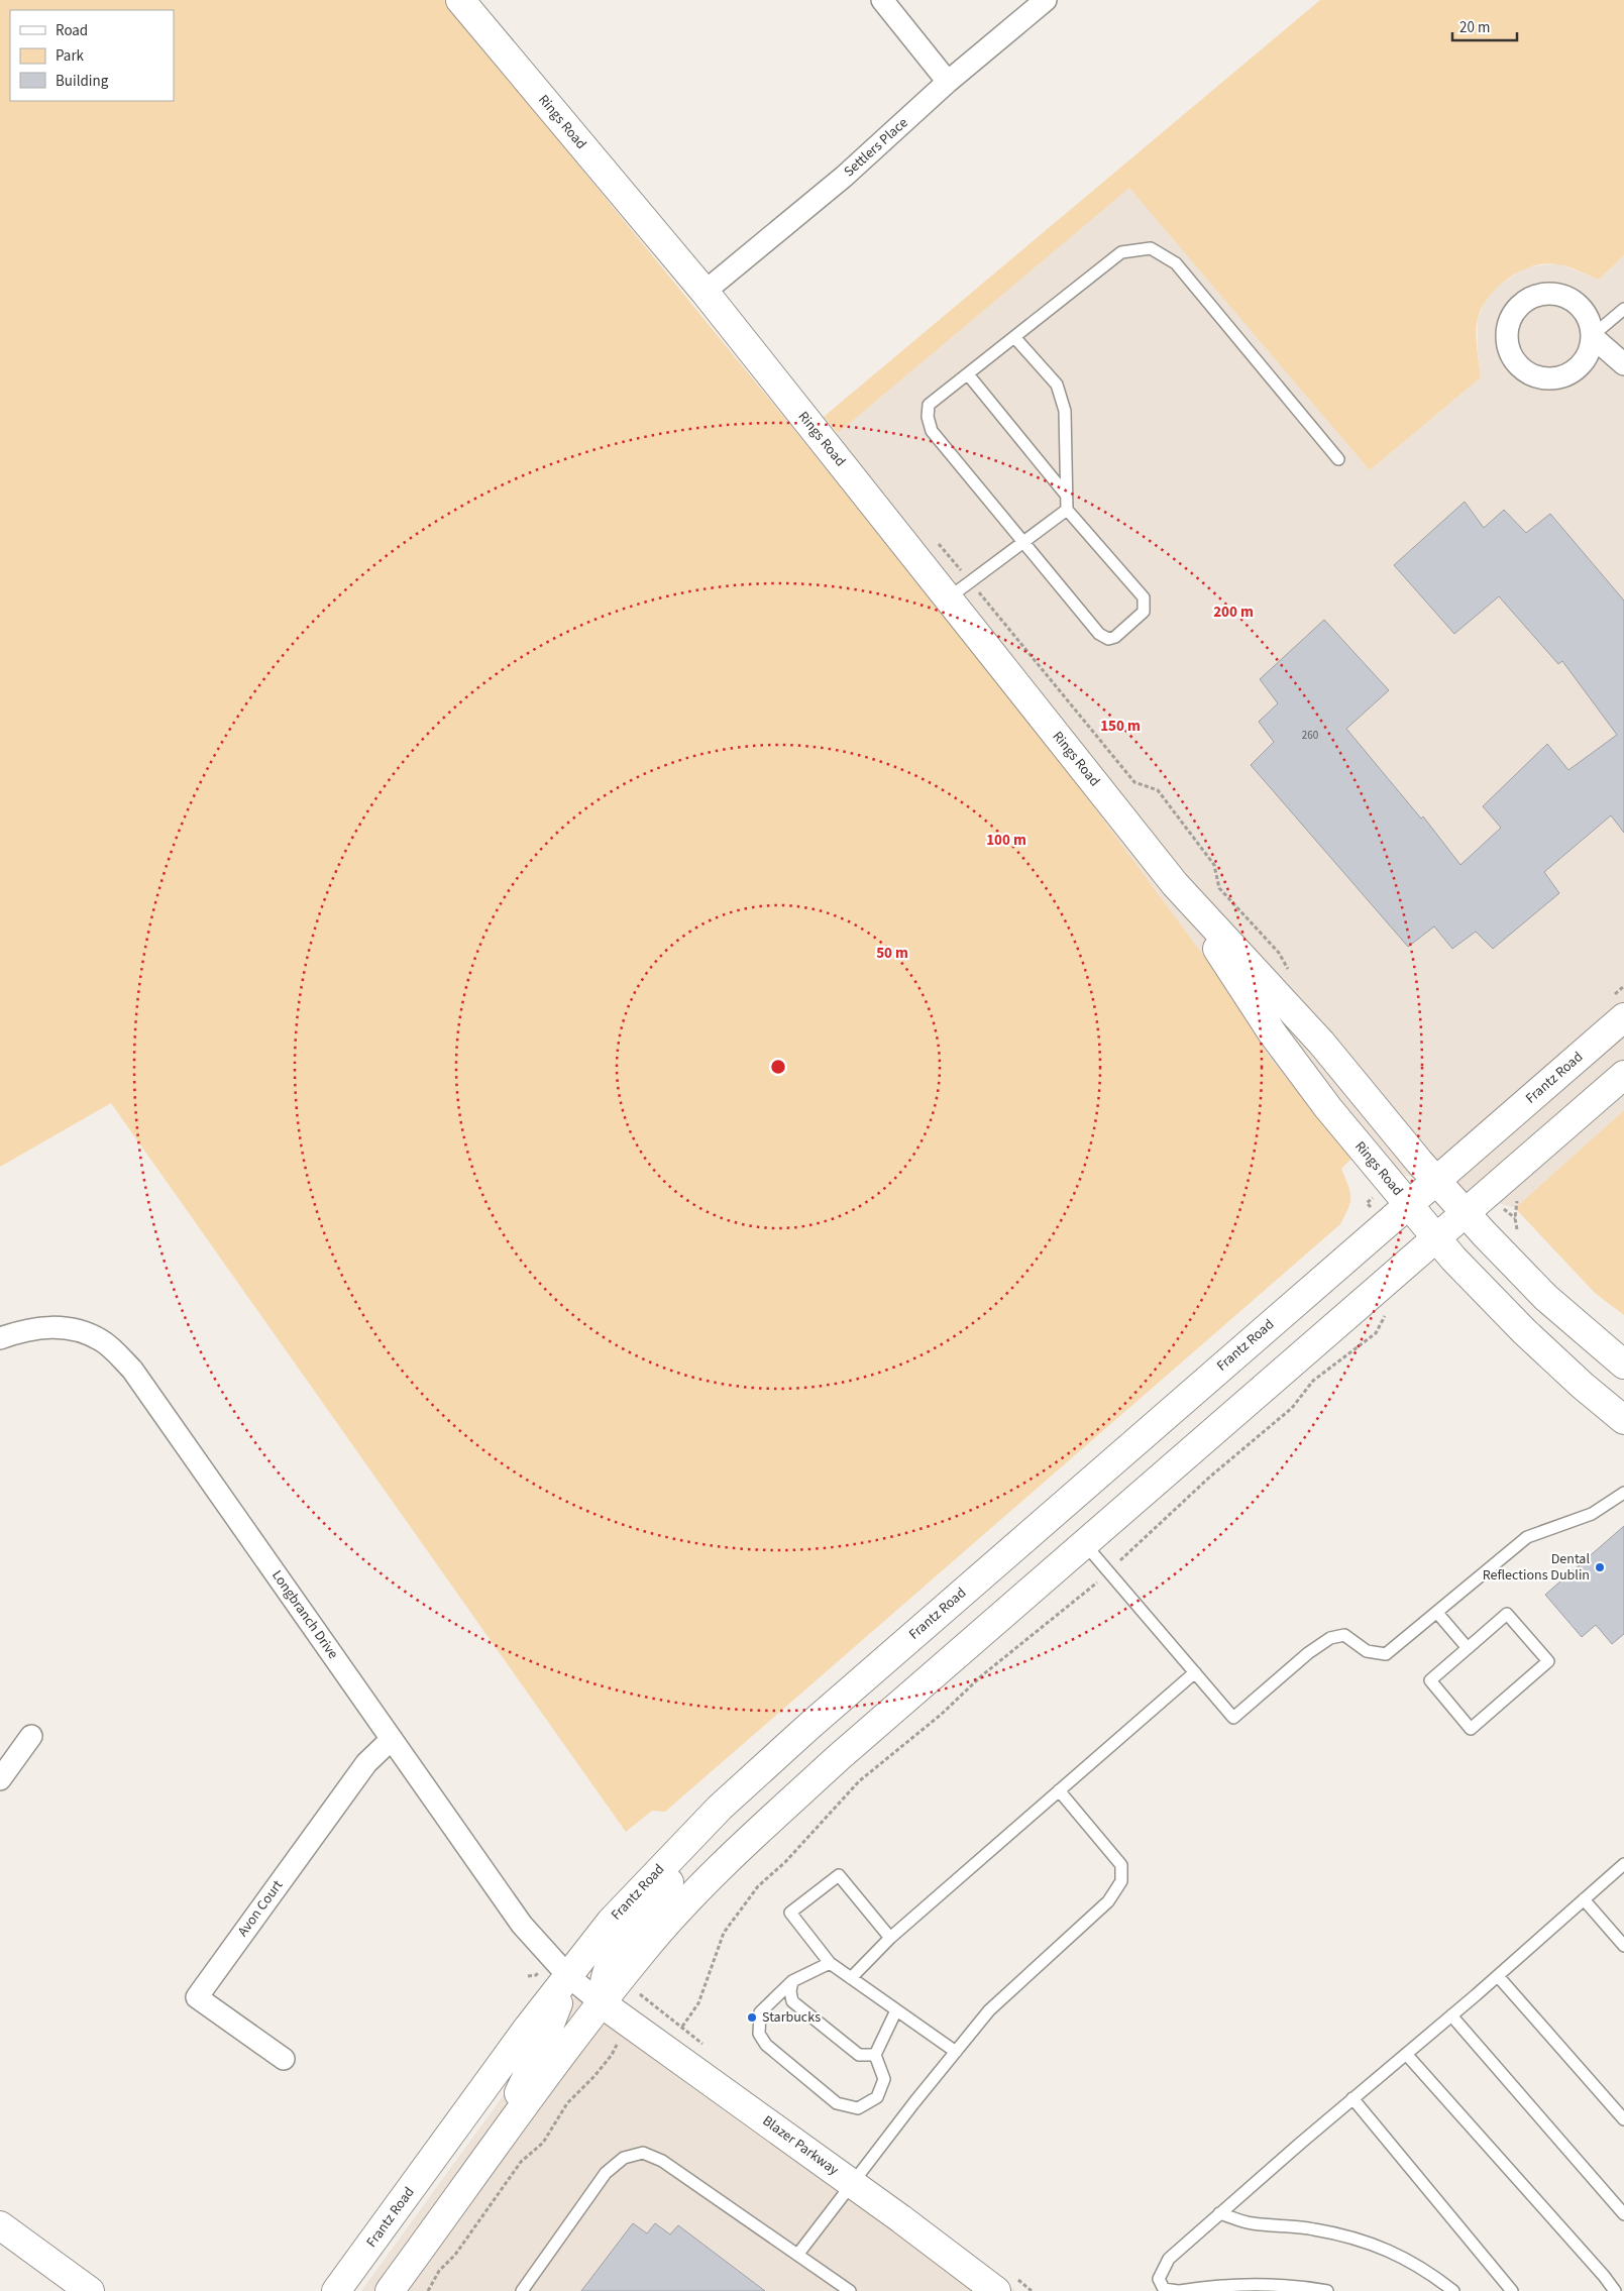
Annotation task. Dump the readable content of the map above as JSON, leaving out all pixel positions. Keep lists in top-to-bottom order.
{
  "streets": {
    "main road": ["Rings Road", "Frantz Road", "Blazer Parkway"],
    "street": ["Settlers Place", "Longbranch Drive", "Avon Court"]
  },
  "crossings": [
    ["Rings Road", "Settlers Place"],
    ["Rings Road", "Frantz Road"],
    ["Frantz Road", "Longbranch Drive"],
    ["Longbranch Drive", "Avon Court"],
    ["Longbranch Drive", "Blazer Parkway"]
  ],
  "places": ["Dental Reflections Dublin", "Starbucks"],
  "house_numbers": ["260"],
  "legend": ["Road", "Park", "Building"],
  "scale_bar": "20 m",
  "rings": [
    "200 m",
    "150 m",
    "100 m",
    "50 m"
  ]
}
